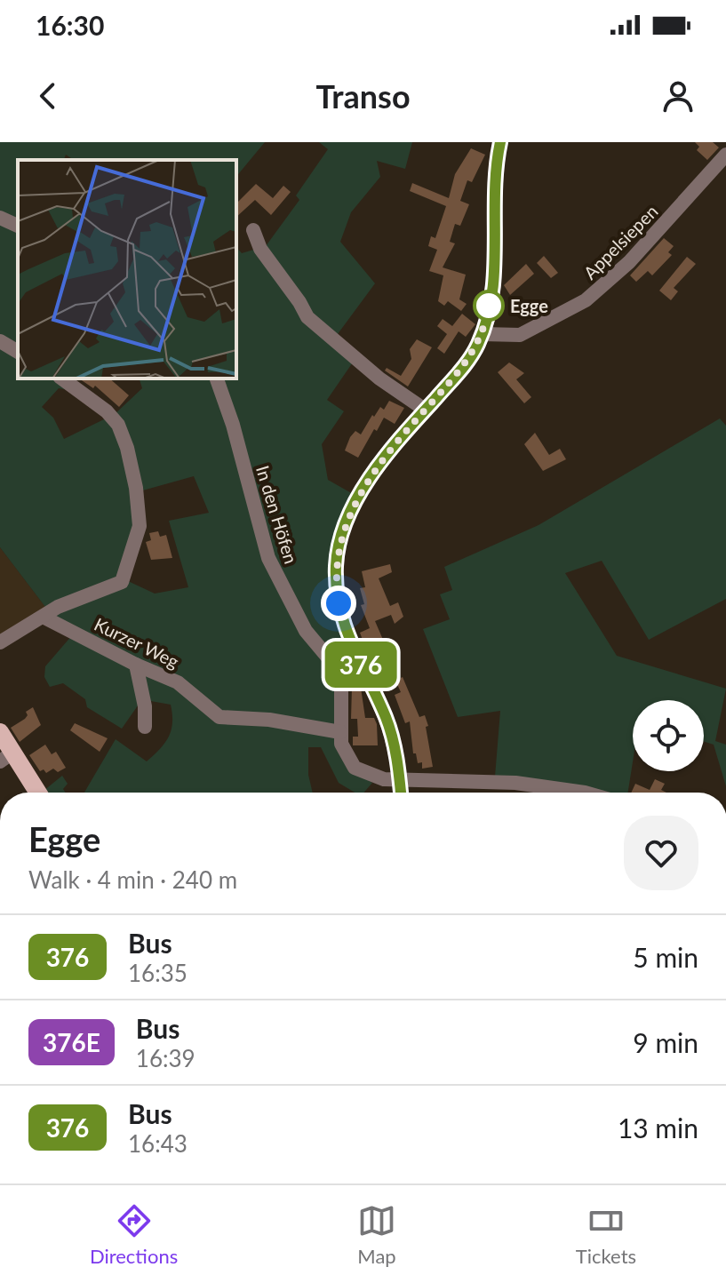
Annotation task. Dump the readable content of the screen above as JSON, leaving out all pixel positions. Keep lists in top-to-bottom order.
{
  "streets": {
    "street": ["Appelsiepen", "In den Höfen", "Kurzer Weg"]
  },
  "crossings": [
    ["In den Höfen", "Kurzer Weg"]
  ],
  "places": ["Egge"],
  "lines": ["bus line 376"],
  "page": {
    "status": "16:30",
    "header": "Transo",
    "on_map": "376",
    "heading": ["Egge", "Walk · 4 min · 240 m"],
    "list": [
      {
        "mark": "376",
        "name": "Bus",
        "note": "16:35",
        "value": "5 min"
      },
      {
        "mark": "376E",
        "name": "Bus",
        "note": "16:39",
        "value": "9 min"
      },
      {
        "mark": "376",
        "name": "Bus",
        "note": "16:43",
        "value": "13 min"
      }
    ],
    "tabs": ["Directions", "Map", "Tickets"]
  }
}
